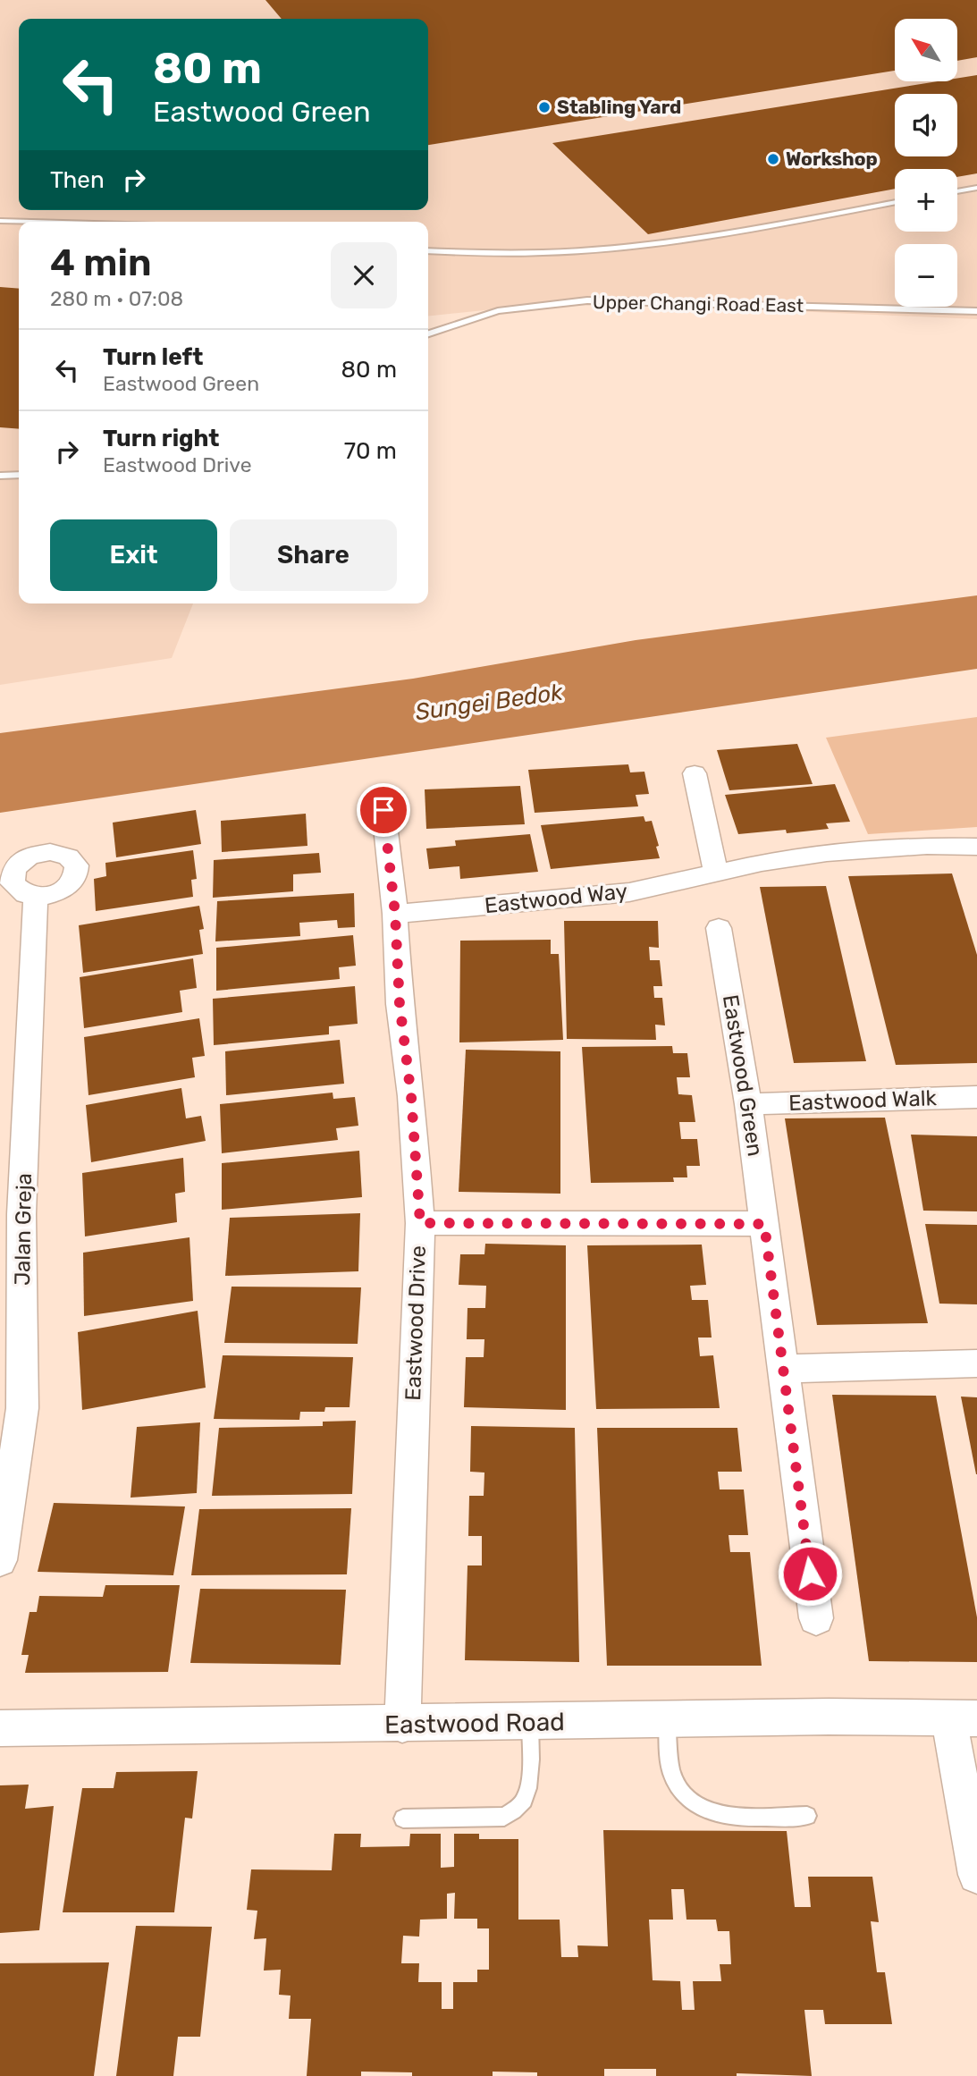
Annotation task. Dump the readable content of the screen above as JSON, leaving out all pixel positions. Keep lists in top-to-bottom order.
{
  "streets": {
    "street": [
      "Eastwood Way",
      "Eastwood Green",
      "Eastwood Walk",
      "Jalan Greja",
      "Eastwood Drive",
      "Eastwood Road"
    ],
    "lane": ["Upper Changi Road East"]
  },
  "crossings": [
    ["Eastwood Way", "Eastwood Drive"],
    ["Eastwood Green", "Eastwood Walk"],
    ["Eastwood Drive", "Eastwood Road"]
  ],
  "water": ["Sungei Bedok"],
  "places": ["Stabling Yard", "Workshop"],
  "north": "top left",
  "page": {
    "map_buttons": ["+", "−"],
    "turn": ["80 m", "Eastwood Green"],
    "then": "Then",
    "heading": ["4 min", "280 m · 07:08"],
    "list": [
      {
        "name": "Turn left",
        "note": "Eastwood Green",
        "value": "80 m"
      },
      {
        "name": "Turn right",
        "note": "Eastwood Drive",
        "value": "70 m"
      }
    ],
    "buttons": ["Exit", "Share"]
  }
}
